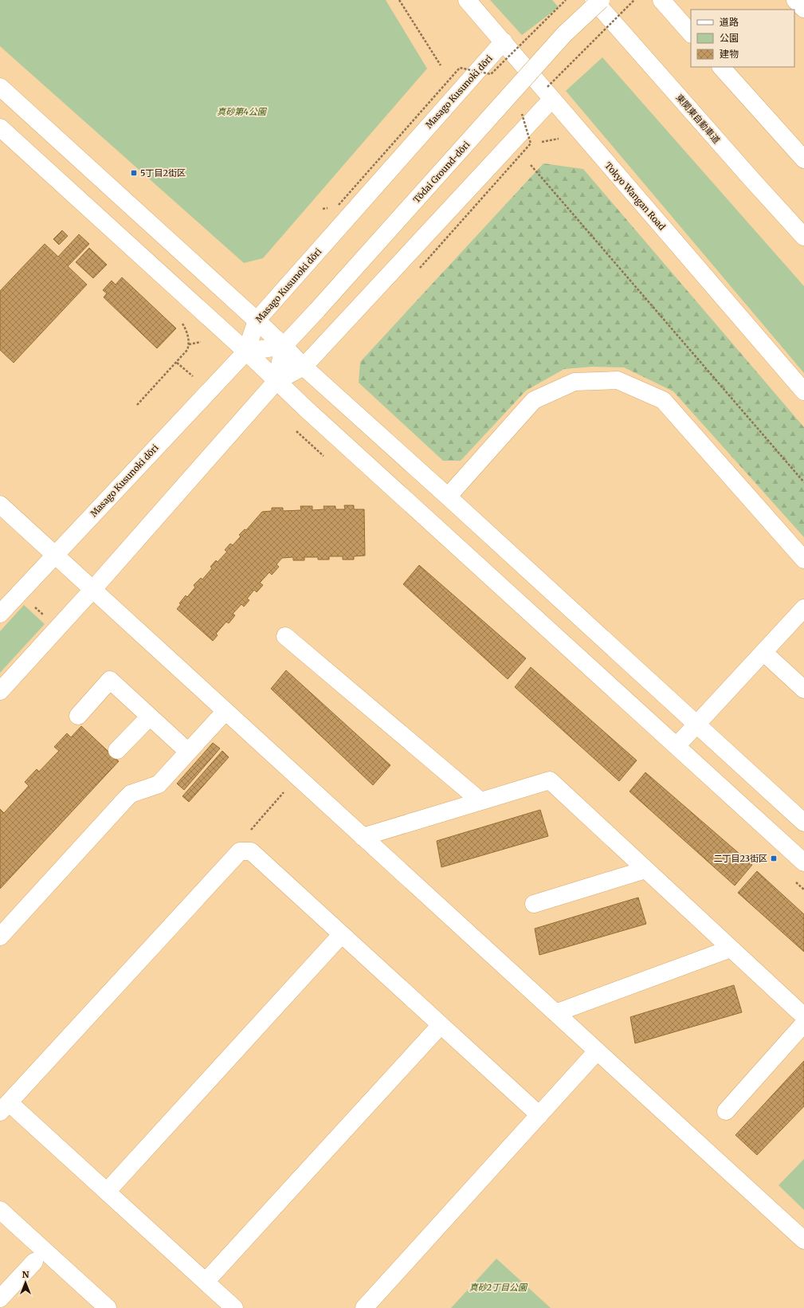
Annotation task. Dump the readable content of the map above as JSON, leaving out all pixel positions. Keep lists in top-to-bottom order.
{
  "streets": {
    "main road": [
      "Masago Kusunoki dōri",
      "東関東自動車道",
      "Tōdai Ground-dōri",
      "Tokyo Wangan Road"
    ]
  },
  "crossings": [
    ["Masago Kusunoki dōri", "Tokyo Wangan Road"]
  ],
  "parks": ["真砂第4公園", "真砂2丁目公園"],
  "places": {
    "transit": ["5丁目2街区", "二丁目23街区"]
  },
  "legend": ["道路", "公園", "建物"],
  "north": "top"
}
